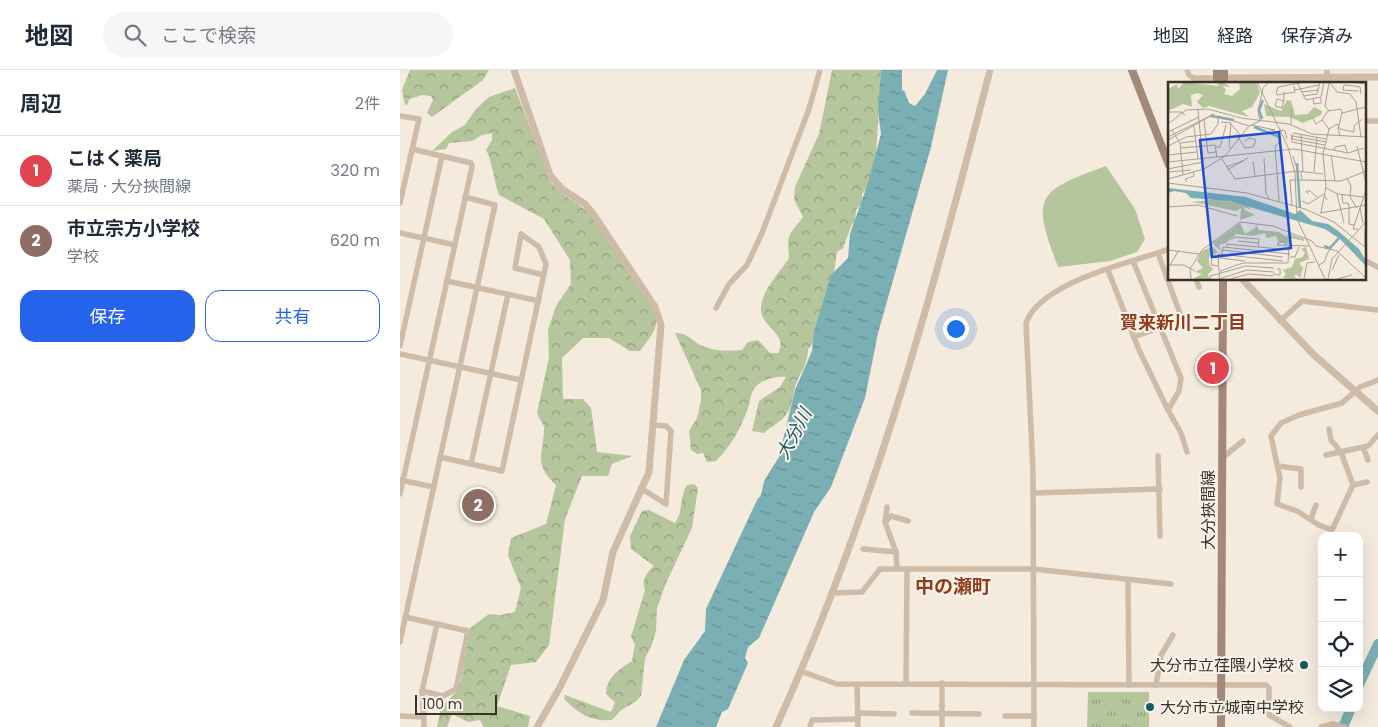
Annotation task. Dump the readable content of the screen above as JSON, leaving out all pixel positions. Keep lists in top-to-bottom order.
{
  "streets": {
    "main road": ["大分挾間線"]
  },
  "districts": ["賀来新川二丁目", "中の瀬町"],
  "water": ["大分川"],
  "places": ["大分市立荏隈小学校", "大分市立城南中学校"],
  "scale_bar": "100 m",
  "page": {
    "header": "地図",
    "search": "ここで検索",
    "nav": ["地図", "経路", "保存済み"],
    "heading": ["周辺", "2件"],
    "list": [
      {
        "mark": "1",
        "name": "こはく薬局",
        "note": "薬局 · 大分挾間線",
        "value": "320 m"
      },
      {
        "mark": "2",
        "name": "市立宗方小学校",
        "note": "学校",
        "value": "620 m"
      }
    ],
    "buttons": ["保存", "共有"],
    "pins": ["1", "2"],
    "map_buttons": ["+", "−"],
    "scale": "100 m"
  }
}
